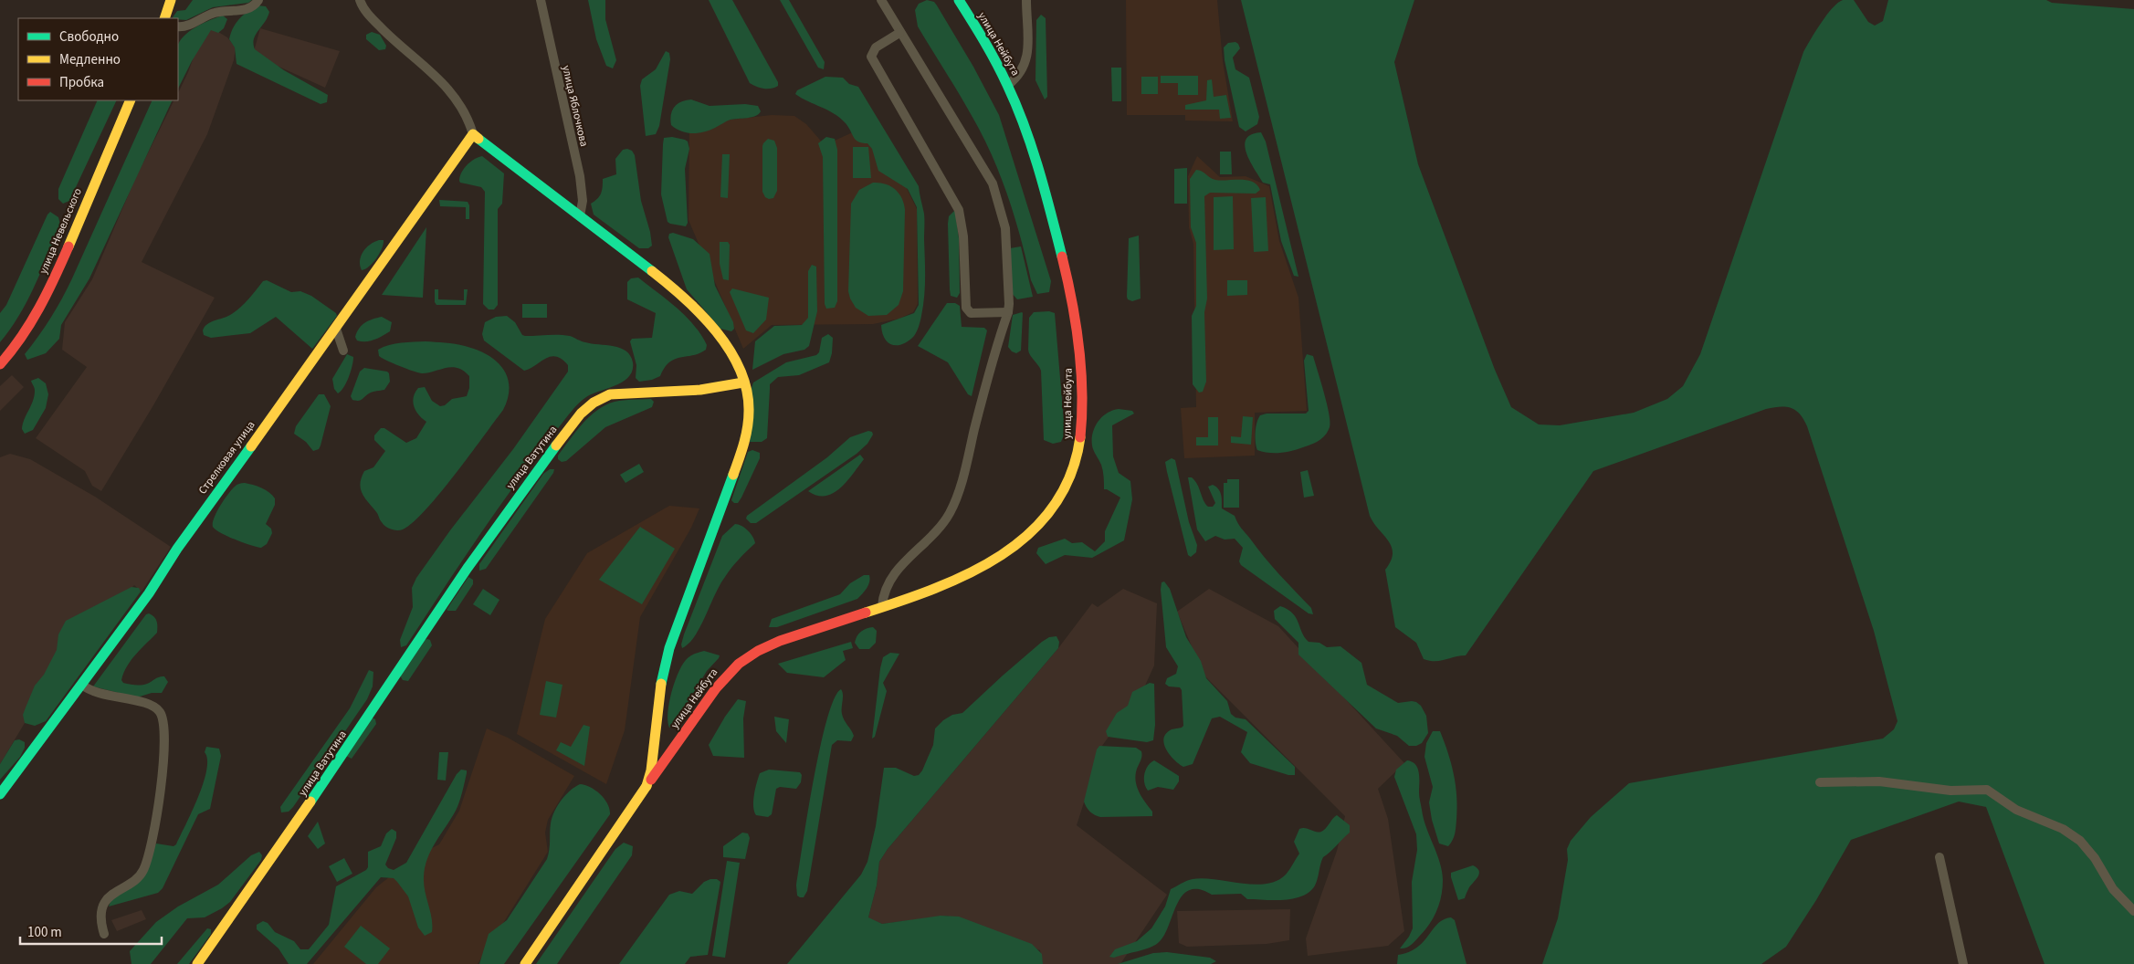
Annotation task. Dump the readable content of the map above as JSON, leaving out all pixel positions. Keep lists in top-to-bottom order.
{
  "streets": {
    "main road": [
      "улица Нейбута",
      "улица Невельского",
      "Стрелковая улица",
      "улица Ватутина"
    ],
    "street": ["улица Яблочкова"]
  },
  "crossings": [
    ["улица Нейбута", "улица Ватутина"]
  ],
  "legend": ["Свободно", "Медленно", "Пробка"],
  "scale_bar": "100 m"
}
